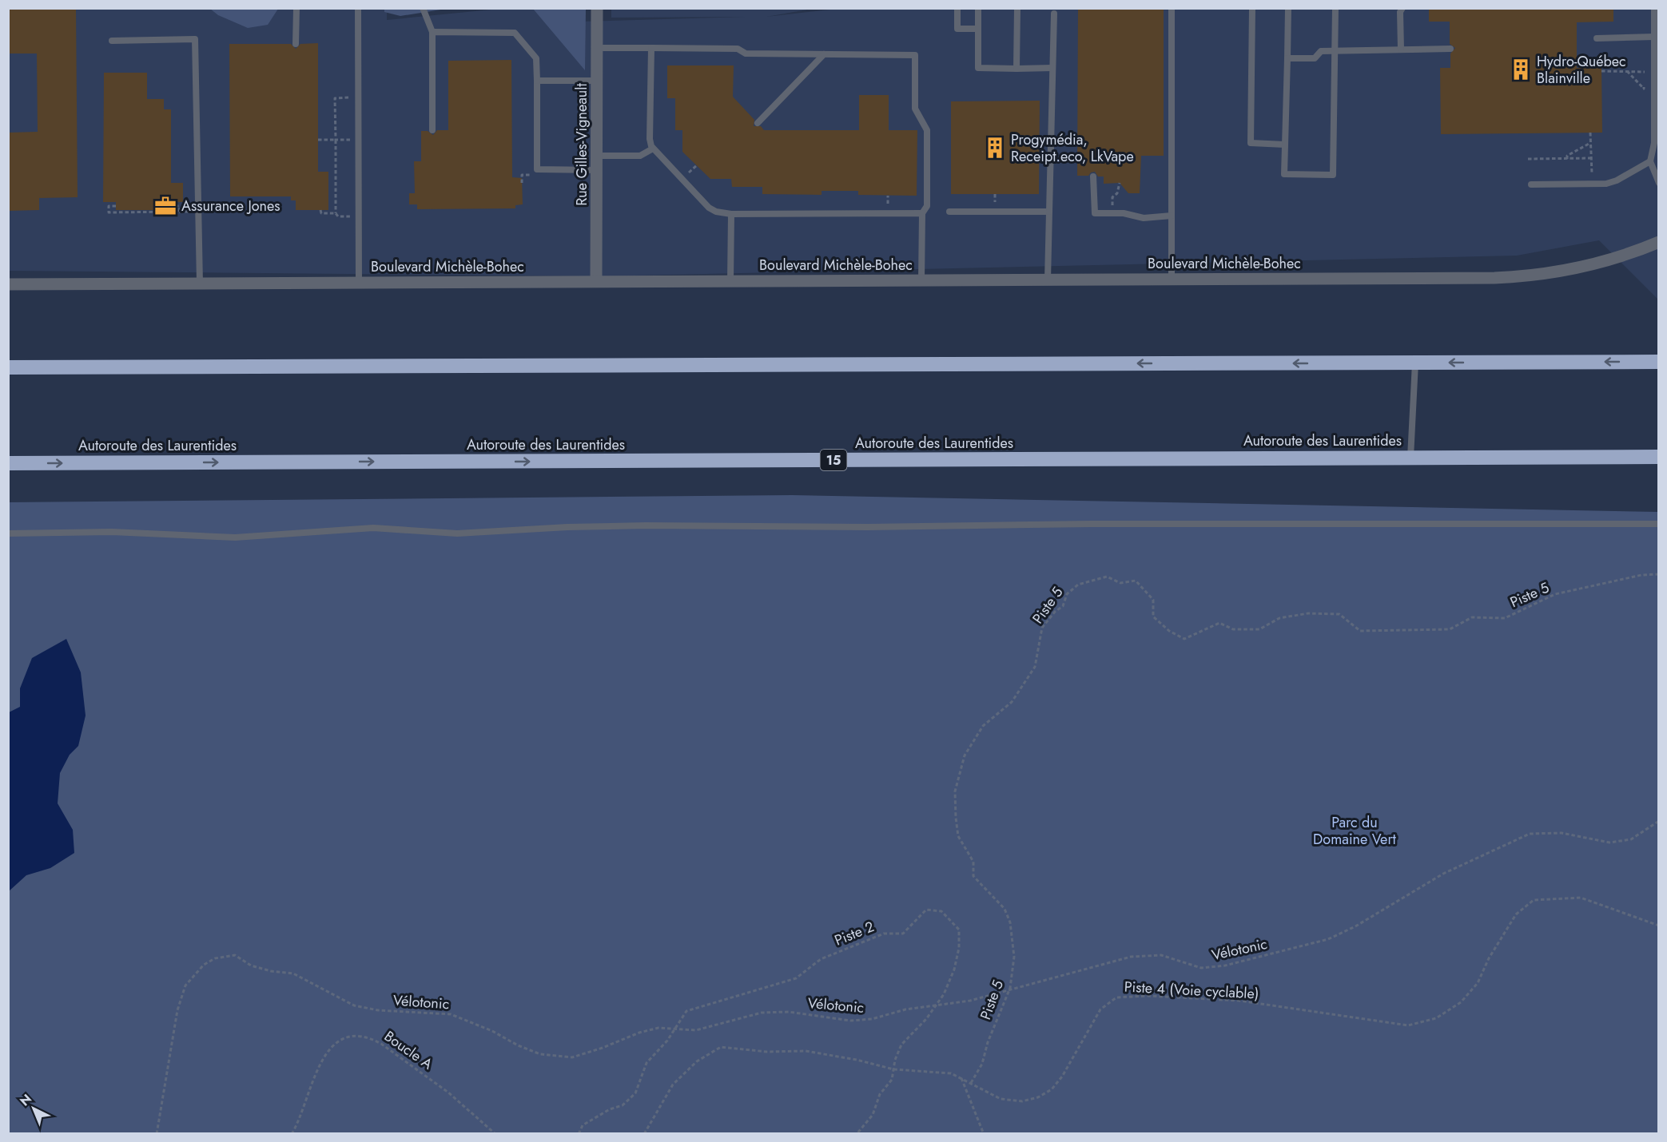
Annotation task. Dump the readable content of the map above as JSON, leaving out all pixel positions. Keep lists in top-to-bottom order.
{
  "streets": {
    "highway": ["Autoroute des Laurentides", "15"],
    "street": ["Rue Gilles-Vigneault", "Boulevard Michèle-Bohec"],
    "path": [
      "Piste 5",
      "Piste 2",
      "Vélotonic",
      "Piste 4 (Voie cyclable)",
      "Boucle A"
    ]
  },
  "crossings": [
    ["Rue Gilles-Vigneault", "Boulevard Michèle-Bohec"],
    ["Piste 5", "Vélotonic"],
    ["Piste 5", "Piste 4 (Voie cyclable)"],
    ["Piste 2", "Vélotonic"],
    ["Piste 2", "Piste 4 (Voie cyclable)"]
  ],
  "parks": ["Parc du Domaine Vert"],
  "places": {
    "building": ["Hydro-Québec Blainville", "Progymédia, Receipt.eco, LkVape"],
    "office": ["Assurance Jones"]
  },
  "north": "top left"
}
